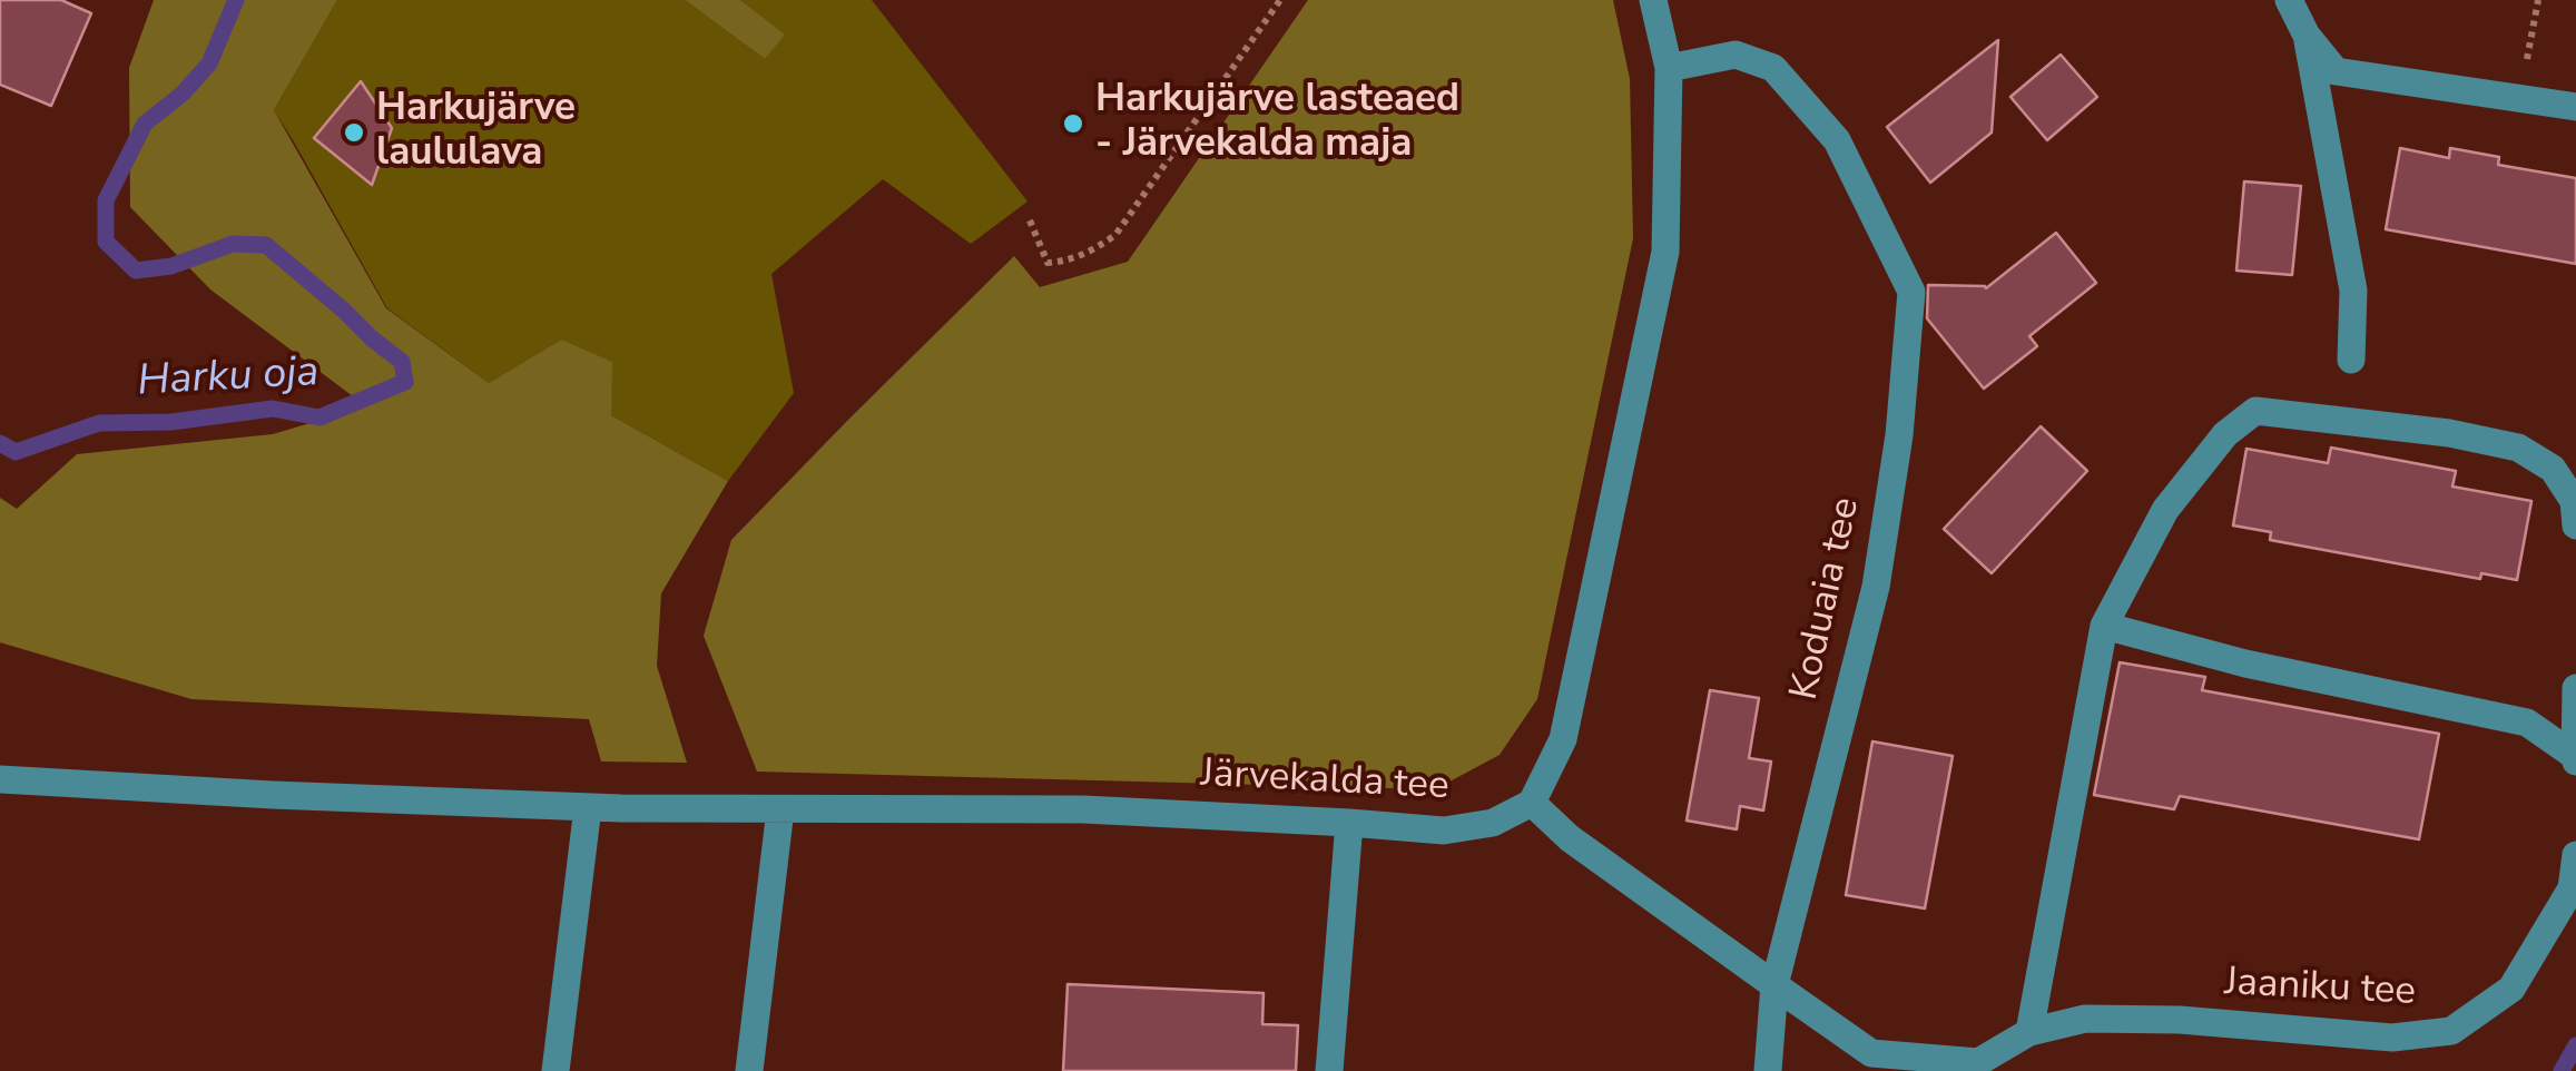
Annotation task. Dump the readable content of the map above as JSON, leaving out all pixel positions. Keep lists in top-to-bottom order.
{
  "streets": {
    "street": ["Koduaia tee", "Järvekalda tee", "Jaaniku tee"]
  },
  "crossings": [
    ["Koduaia tee", "Jaaniku tee"]
  ],
  "water": ["Harku oja"],
  "places": ["Harkujärve lasteaed - Järvekalda maja", "Harkujärve laululava"]
}
